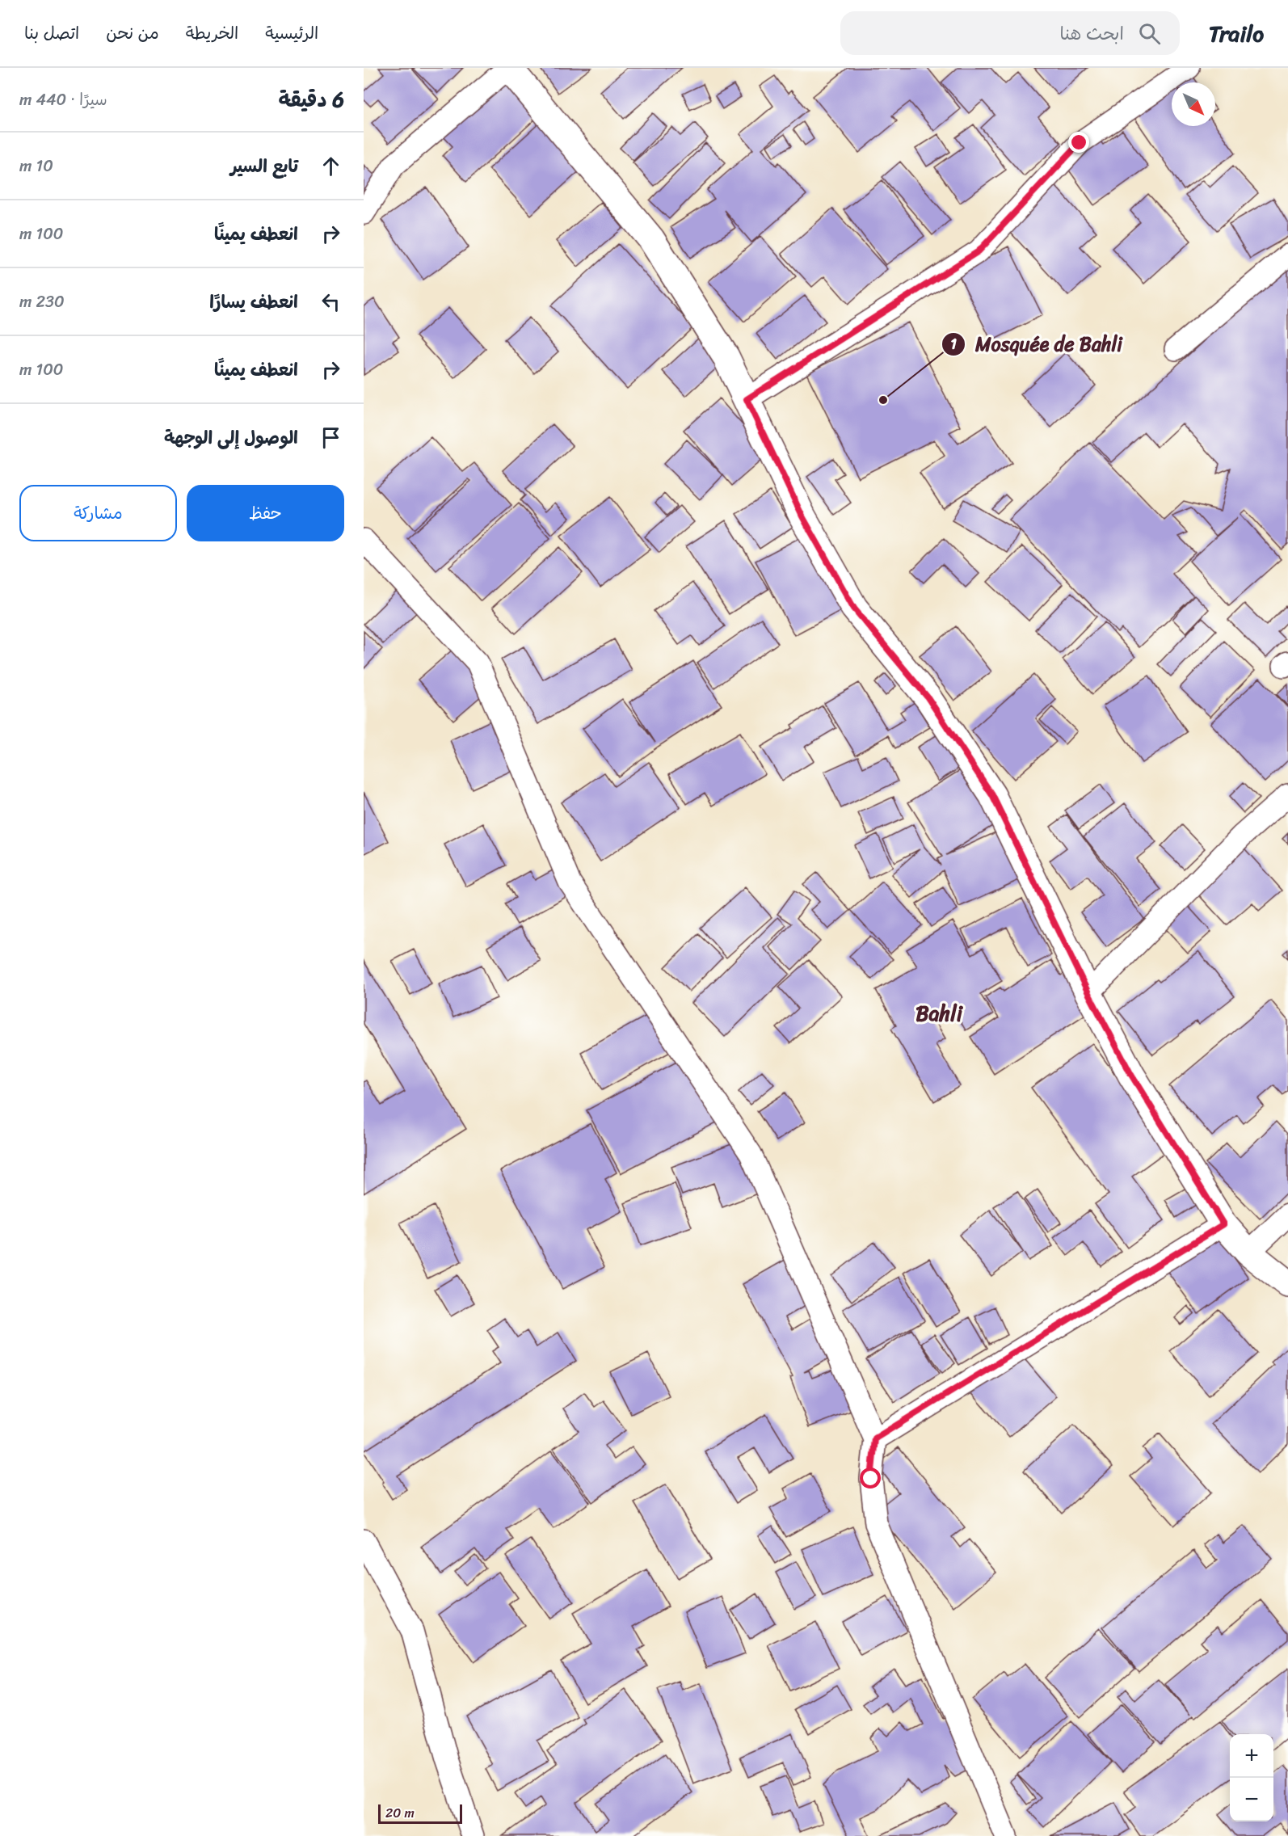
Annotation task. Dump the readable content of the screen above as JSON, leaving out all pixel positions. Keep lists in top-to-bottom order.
{
  "districts": ["Bahli"],
  "places": ["Mosquée de Bahli"],
  "scale_bar": "20 m",
  "north": "bottom right",
  "page": {
    "header": "Trailo",
    "search": "ابحث هنا",
    "nav": [
      "الرئيسية",
      "الخريطة",
      "من نحن",
      "اتصل بنا"
    ],
    "heading": ["6 دقيقة", "سيرًا · 440 m"],
    "list": [
      ["تابع السير", "10 m"],
      ["انعطف يمينًا", "100 m"],
      ["انعطف يسارًا", "230 m"],
      ["انعطف يمينًا", "100 m"],
      "الوصول إلى الوجهة"
    ],
    "buttons": ["حفظ", "مشاركة"],
    "map_buttons": ["+", "−"],
    "scale": "20 m"
  }
}
